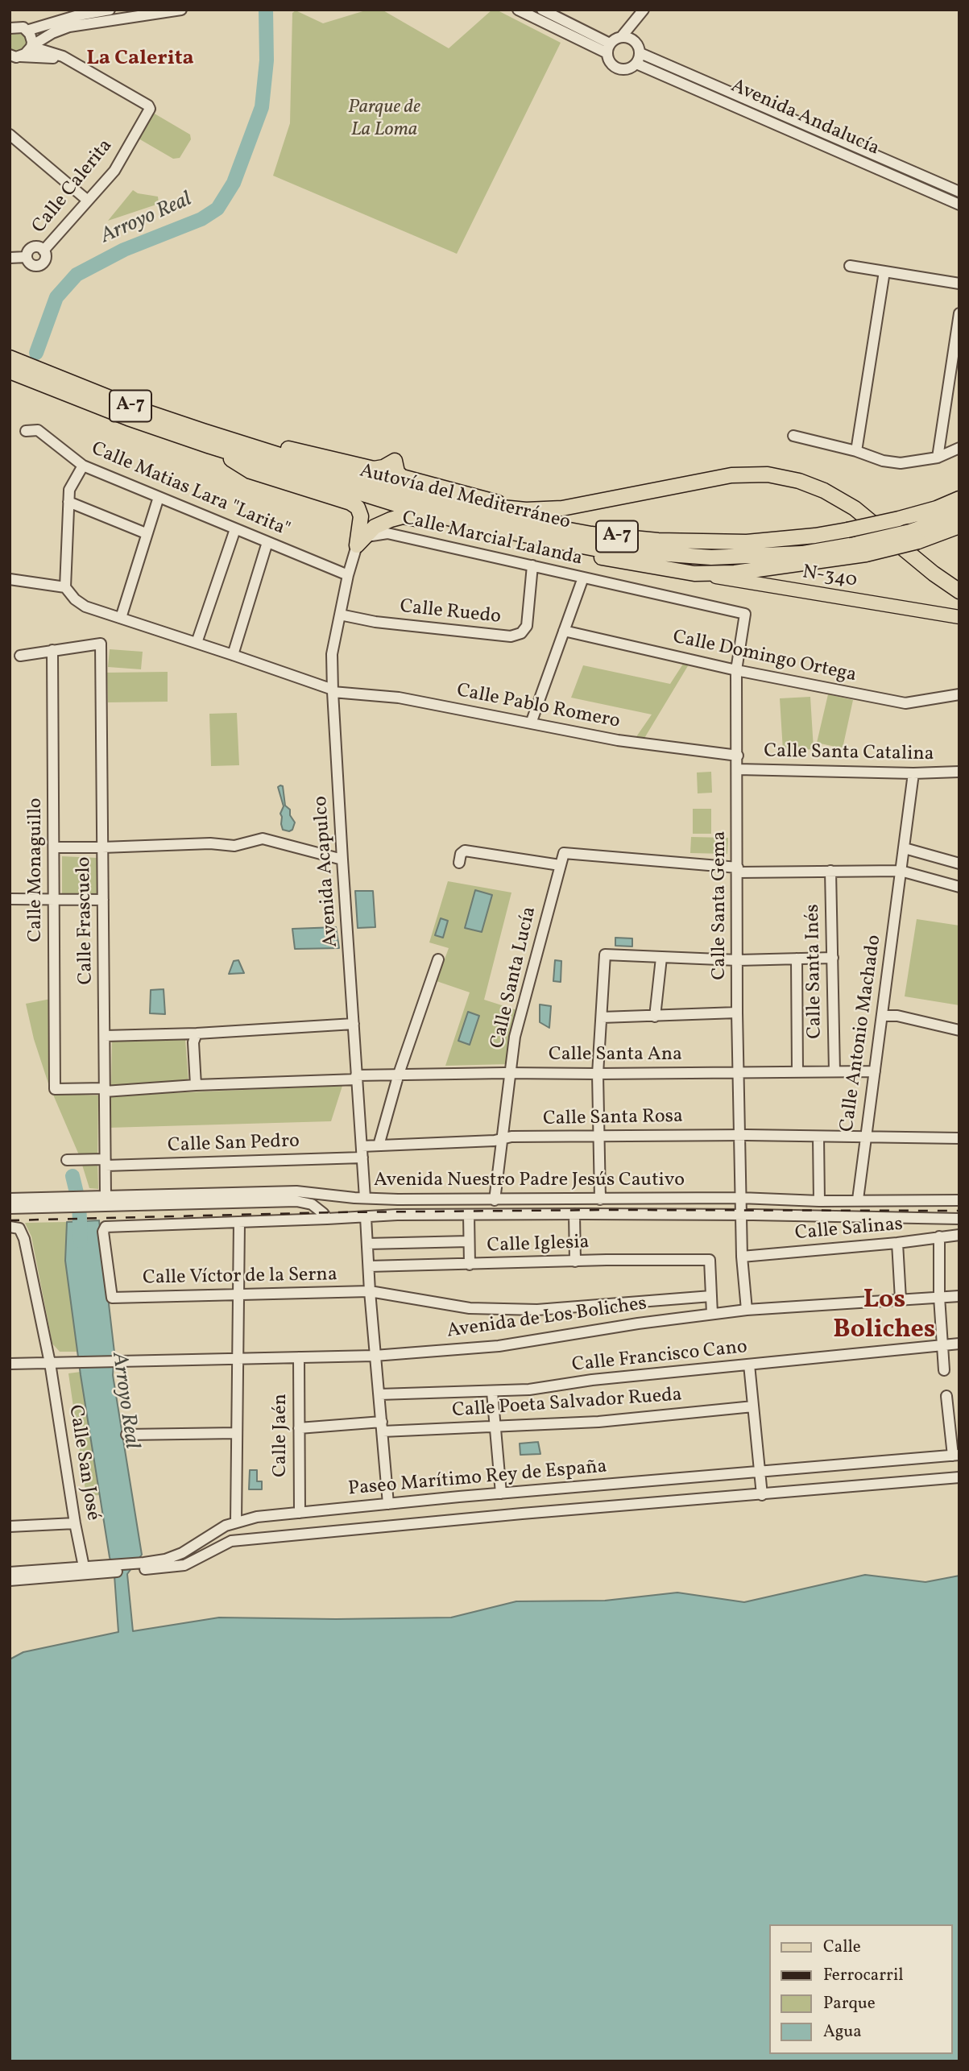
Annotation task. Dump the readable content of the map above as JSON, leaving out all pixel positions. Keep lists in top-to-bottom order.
{
  "streets": {
    "highway": ["A-7", "Autovía del Mediterráneo"],
    "main road": ["N-340"],
    "street": [
      "Avenida Andalucía",
      "Calle Calerita",
      "Calle Matias Lara \"Larita\"",
      "Calle Marcial Lalanda",
      "Calle Ruedo",
      "Calle Domingo Ortega",
      "Calle Pablo Romero",
      "Calle Santa Catalina",
      "Calle Monaguillo",
      "Avenida Acapulco",
      "Calle Santa Gema",
      "Calle Frascuelo",
      "Calle Santa Inés",
      "Calle Santa Lucía",
      "Calle Antonio Machado",
      "Calle Santa Ana",
      "Calle Santa Rosa",
      "Calle San Pedro",
      "Avenida Nuestro Padre Jesús Cautivo",
      "Calle Salinas",
      "Calle Iglesia",
      "Calle Víctor de la Serna",
      "Avenida de Los Boliches",
      "Calle Francisco Cano",
      "Calle Poeta Salvador Rueda",
      "Calle Jaén",
      "Calle San José",
      "Paseo Marítimo Rey de España"
    ]
  },
  "crossings": [
    ["Calle Matias Lara \"Larita\"", "Avenida Acapulco"],
    ["Calle Marcial Lalanda", "Calle Ruedo"],
    ["Calle Marcial Lalanda", "Avenida Acapulco"],
    ["Calle Marcial Lalanda", "Calle Santa Gema"],
    ["Calle Ruedo", "Avenida Acapulco"],
    ["Calle Domingo Ortega", "Calle Santa Gema"],
    ["Calle Pablo Romero", "Avenida Acapulco"],
    ["Calle Pablo Romero", "Calle Santa Gema"],
    ["Calle Santa Catalina", "Calle Santa Gema"],
    ["Calle Santa Catalina", "Calle Antonio Machado"],
    ["Calle Monaguillo", "Calle Frascuelo"],
    ["Calle Monaguillo", "Calle Santa Ana"],
    ["Avenida Acapulco", "Calle Santa Ana"],
    ["Avenida Acapulco", "Calle Santa Rosa"],
    ["Avenida Acapulco", "Calle San Pedro"],
    ["Avenida Acapulco", "Avenida Nuestro Padre Jesús Cautivo"],
    ["Calle Santa Gema", "Calle Santa Ana"],
    ["Calle Santa Gema", "Calle Santa Rosa"],
    ["Calle Santa Gema", "Avenida Nuestro Padre Jesús Cautivo"],
    ["Calle Santa Gema", "Calle Salinas"],
    ["Calle Santa Gema", "Avenida de Los Boliches"],
    ["Calle Frascuelo", "Calle Santa Ana"],
    ["Calle Frascuelo", "Calle San Pedro"],
    ["Calle Frascuelo", "Avenida Nuestro Padre Jesús Cautivo"],
    ["Calle Santa Inés", "Calle Santa Ana"],
    ["Calle Santa Lucía", "Calle Santa Ana"],
    ["Calle Santa Lucía", "Calle Santa Rosa"],
    ["Calle Santa Lucía", "Avenida Nuestro Padre Jesús Cautivo"],
    ["Calle Antonio Machado", "Calle Santa Ana"],
    ["Calle Antonio Machado", "Calle Santa Rosa"],
    ["Calle Antonio Machado", "Avenida Nuestro Padre Jesús Cautivo"],
    ["Avenida Nuestro Padre Jesús Cautivo", "Calle Víctor de la Serna"],
    ["Calle Iglesia", "Calle Víctor de la Serna"],
    ["Avenida de Los Boliches", "Calle Jaén"],
    ["Avenida de Los Boliches", "Calle San José"],
    ["Calle Poeta Salvador Rueda", "Calle Jaén"],
    ["Calle Jaén", "Paseo Marítimo Rey de España"],
    ["Calle San José", "Paseo Marítimo Rey de España"]
  ],
  "districts": ["La Calerita", "Los Boliches"],
  "water": ["Arroyo Real"],
  "parks": ["Parque de La Loma"],
  "legend": [
    "Calle",
    "Ferrocarril",
    "Parque",
    "Agua"
  ]
}
